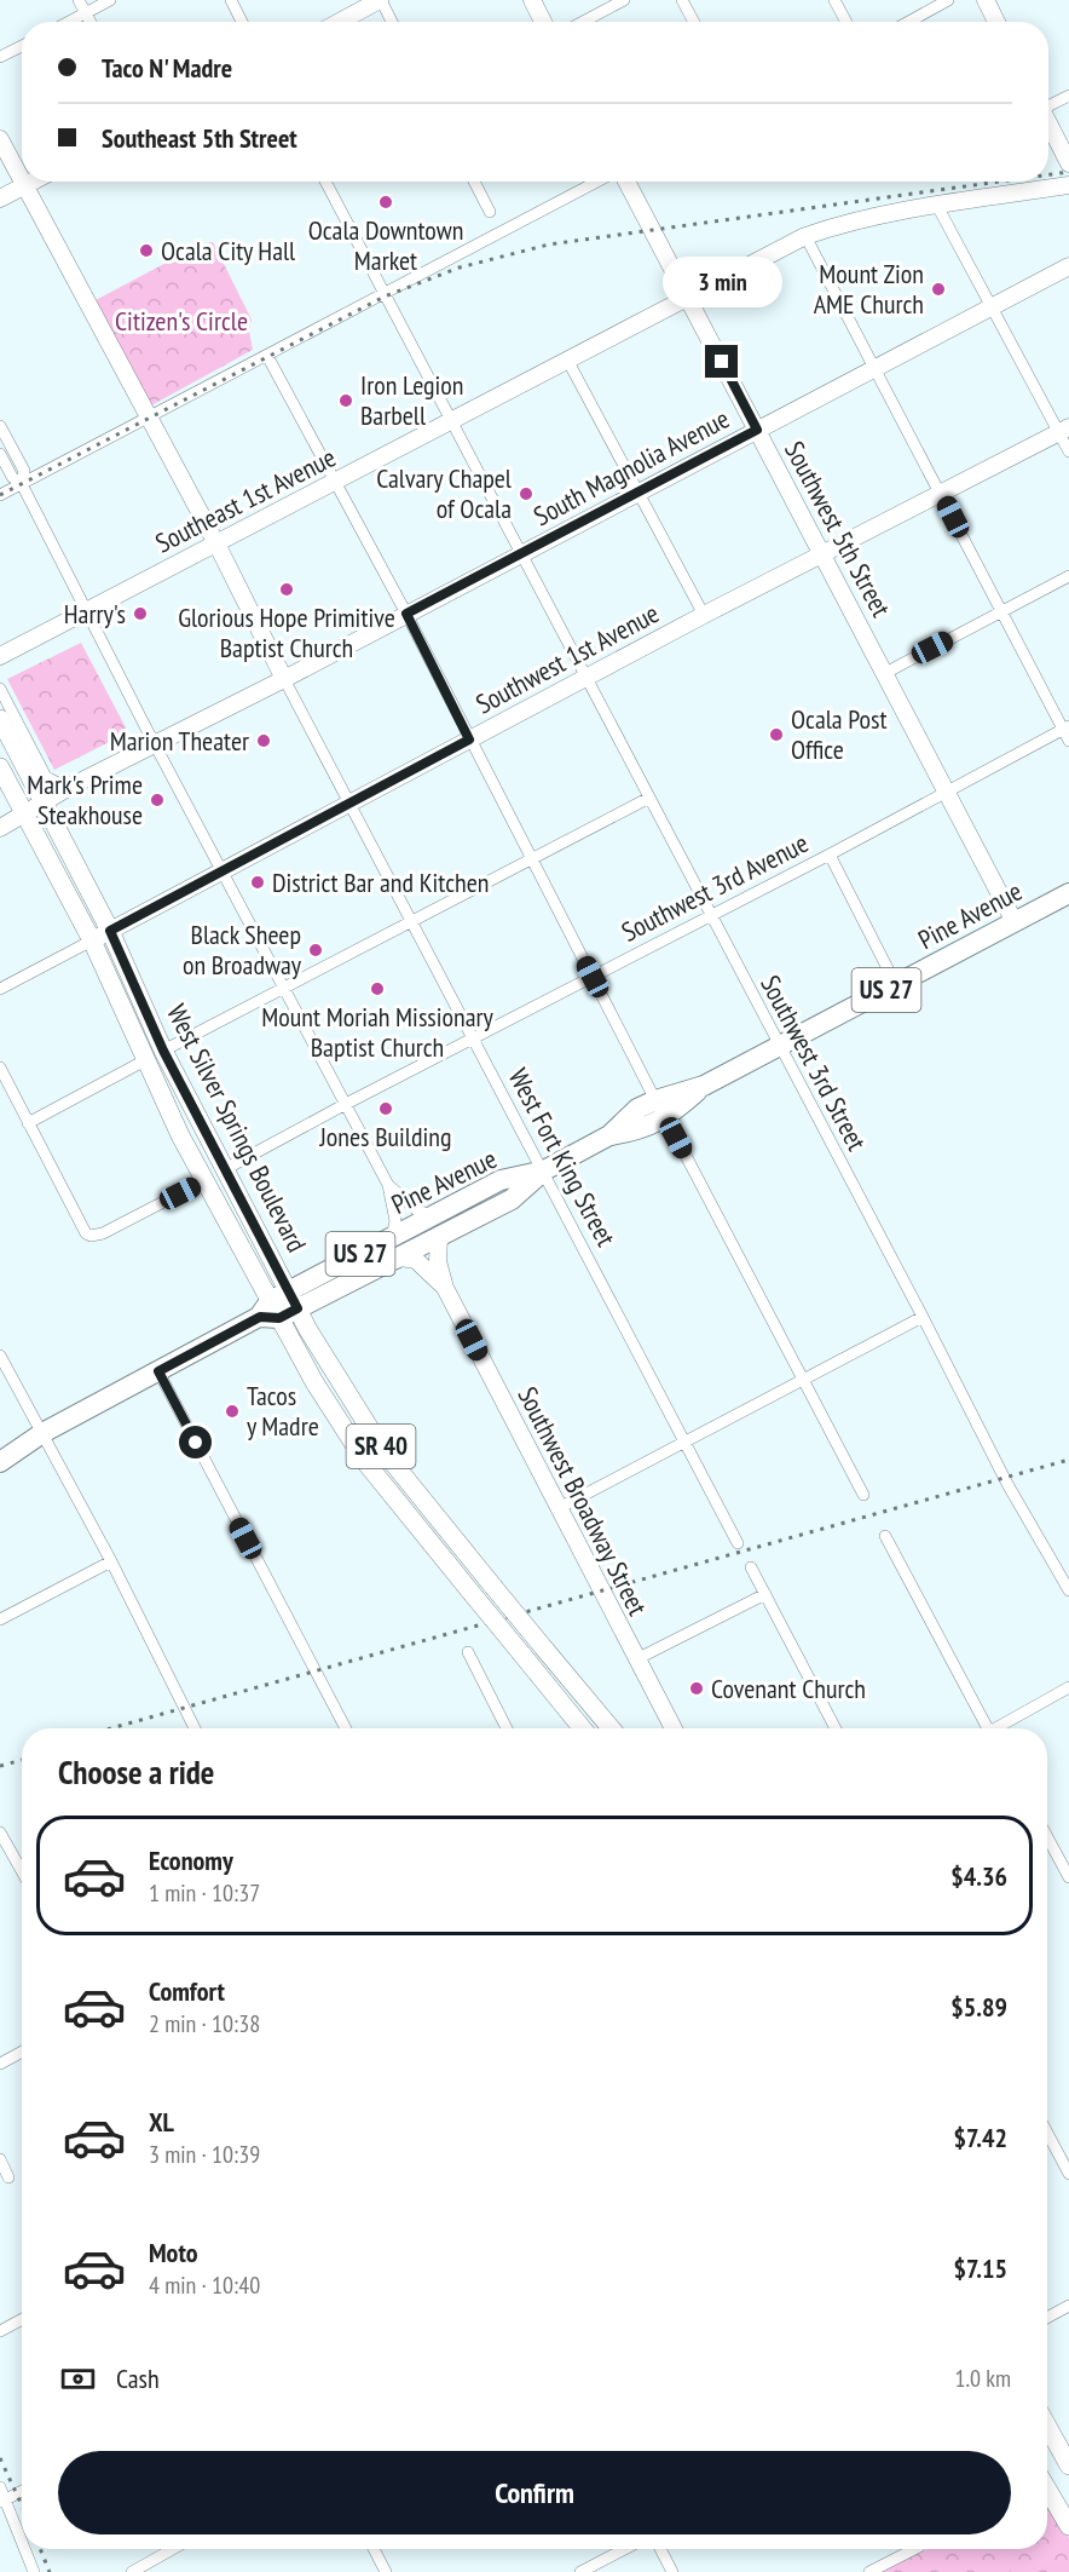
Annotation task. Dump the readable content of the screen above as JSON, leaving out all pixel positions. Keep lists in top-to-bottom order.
{
  "streets": {
    "highway": ["Pine Avenue", "US 27"],
    "main road": ["West Silver Springs Boulevard", "SR 40"],
    "street": [
      "South Magnolia Avenue",
      "Southeast 1st Avenue",
      "Southwest 5th Street",
      "Southwest 1st Avenue",
      "Southwest 3rd Avenue",
      "Southwest 3rd Street",
      "West Fort King Street",
      "Southwest Broadway Street"
    ]
  },
  "crossings": [
    ["South Magnolia Avenue", "Southwest 5th Street"],
    ["South Magnolia Avenue", "Southwest 3rd Street"],
    ["South Magnolia Avenue", "West Silver Springs Boulevard"],
    ["South Magnolia Avenue", "West Fort King Street"],
    ["South Magnolia Avenue", "SR 40"],
    ["Southeast 1st Avenue", "Southwest 5th Street"],
    ["Southeast 1st Avenue", "Southwest 3rd Street"],
    ["Southwest 5th Street", "Southwest 1st Avenue"],
    ["Southwest 5th Street", "Southwest 3rd Avenue"],
    ["Southwest 5th Street", "Pine Avenue"],
    ["Southwest 1st Avenue", "Southwest 3rd Street"],
    ["Southwest 1st Avenue", "West Silver Springs Boulevard"],
    ["Southwest 1st Avenue", "West Fort King Street"],
    ["Southwest 3rd Avenue", "Southwest 3rd Street"],
    ["Southwest 3rd Avenue", "West Silver Springs Boulevard"],
    ["Southwest 3rd Avenue", "West Fort King Street"],
    ["Pine Avenue", "Southwest 3rd Street"],
    ["Pine Avenue", "West Silver Springs Boulevard"],
    ["Pine Avenue", "West Fort King Street"],
    ["Pine Avenue", "Southwest Broadway Street"],
    ["West Silver Springs Boulevard", "SR 40"]
  ],
  "parks": ["Citizen's Circle"],
  "places": [
    "Ocala Downtown Market",
    "Ocala City Hall",
    "Mount Zion AME Church",
    "Iron Legion Barbell",
    "Calvary Chapel of Ocala",
    "Glorious Hope Primitive Baptist Church",
    "Harry's",
    "Ocala Post Office",
    "Marion Theater",
    "Mark's Prime Steakhouse",
    "District Bar and Kitchen",
    "Black Sheep on Broadway",
    "Mount Moriah Missionary Baptist Church",
    "Jones Building",
    "Tacos y Madre",
    "Covenant Church"
  ],
  "page": {
    "banner": ["Taco N' Madre", "Southeast 5th Street"],
    "bubble": "3 min",
    "heading": "Choose a ride",
    "list": [
      {
        "name": "Economy",
        "note": "1 min · 10:37",
        "value": "$4.36"
      },
      {
        "name": "Comfort",
        "note": "2 min · 10:38",
        "value": "$5.89"
      },
      {
        "name": "XL",
        "note": "3 min · 10:39",
        "value": "$7.42"
      },
      {
        "name": "Moto",
        "note": "4 min · 10:40",
        "value": "$7.15"
      }
    ],
    "pay": ["Cash", "1.0 km"],
    "buttons": "Confirm"
  }
}
